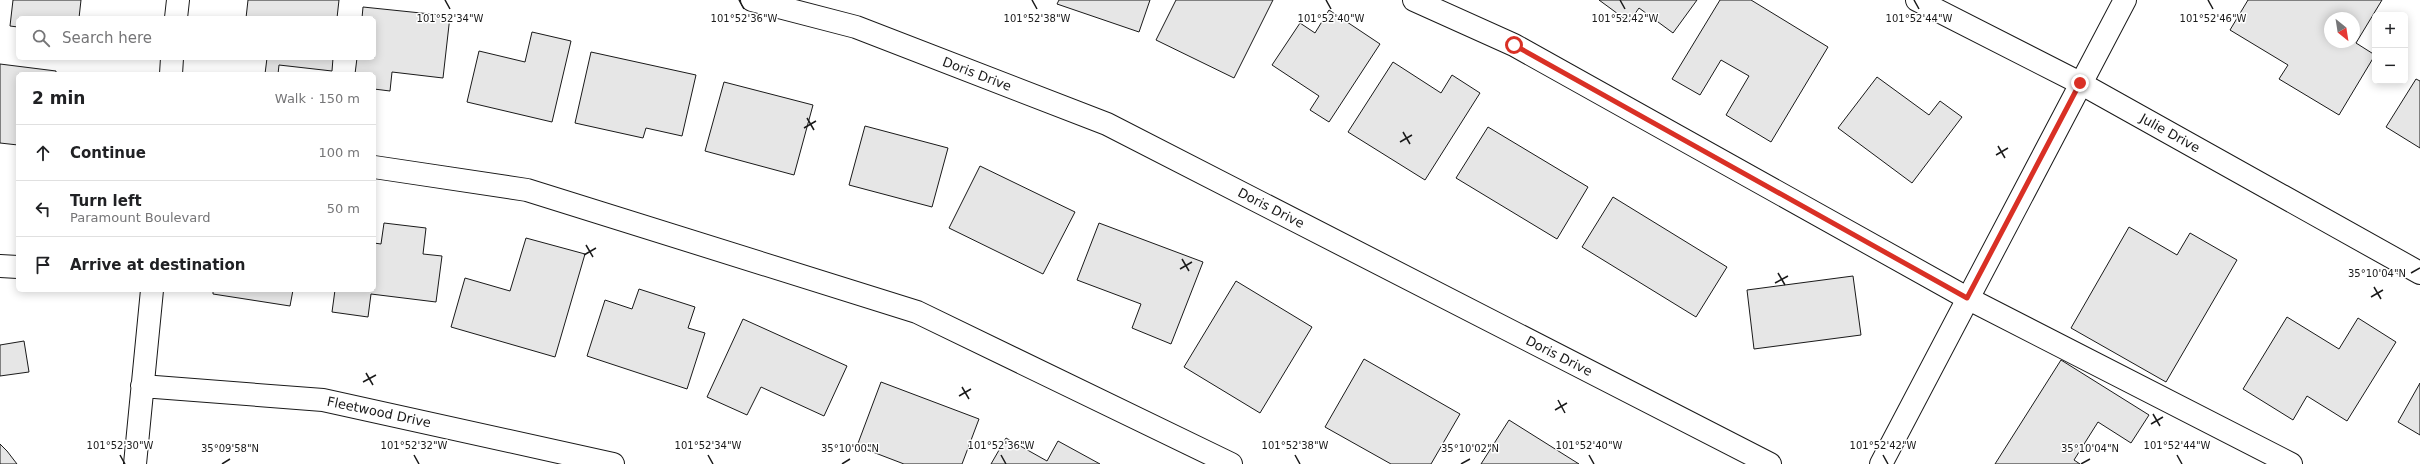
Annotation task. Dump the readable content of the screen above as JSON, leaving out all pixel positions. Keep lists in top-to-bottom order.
{
  "streets": {
    "street": ["Doris Drive", "Julie Drive", "Fleetwood Drive"]
  },
  "north": "bottom right",
  "page": {
    "map_buttons": ["+", "−"],
    "search": "Search here",
    "heading": ["2 min", "Walk · 150 m"],
    "list": [
      ["Continue", "100 m"],
      ["Turn left", "Paramount Boulevard", "50 m"],
      "Arrive at destination"
    ]
  },
  "coordinates": [
    "101°52'34\"W",
    "101°52'42\"W",
    "101°52'46\"W",
    "101°52'36\"W",
    "101°52'38\"W",
    "101°52'40\"W",
    "101°52'44\"W",
    "35°10'04\"N",
    "101°52'30\"W",
    "101°52'32\"W",
    "35°09'58\"N",
    "35°10'00\"N",
    "35°10'02\"N"
  ]
}
